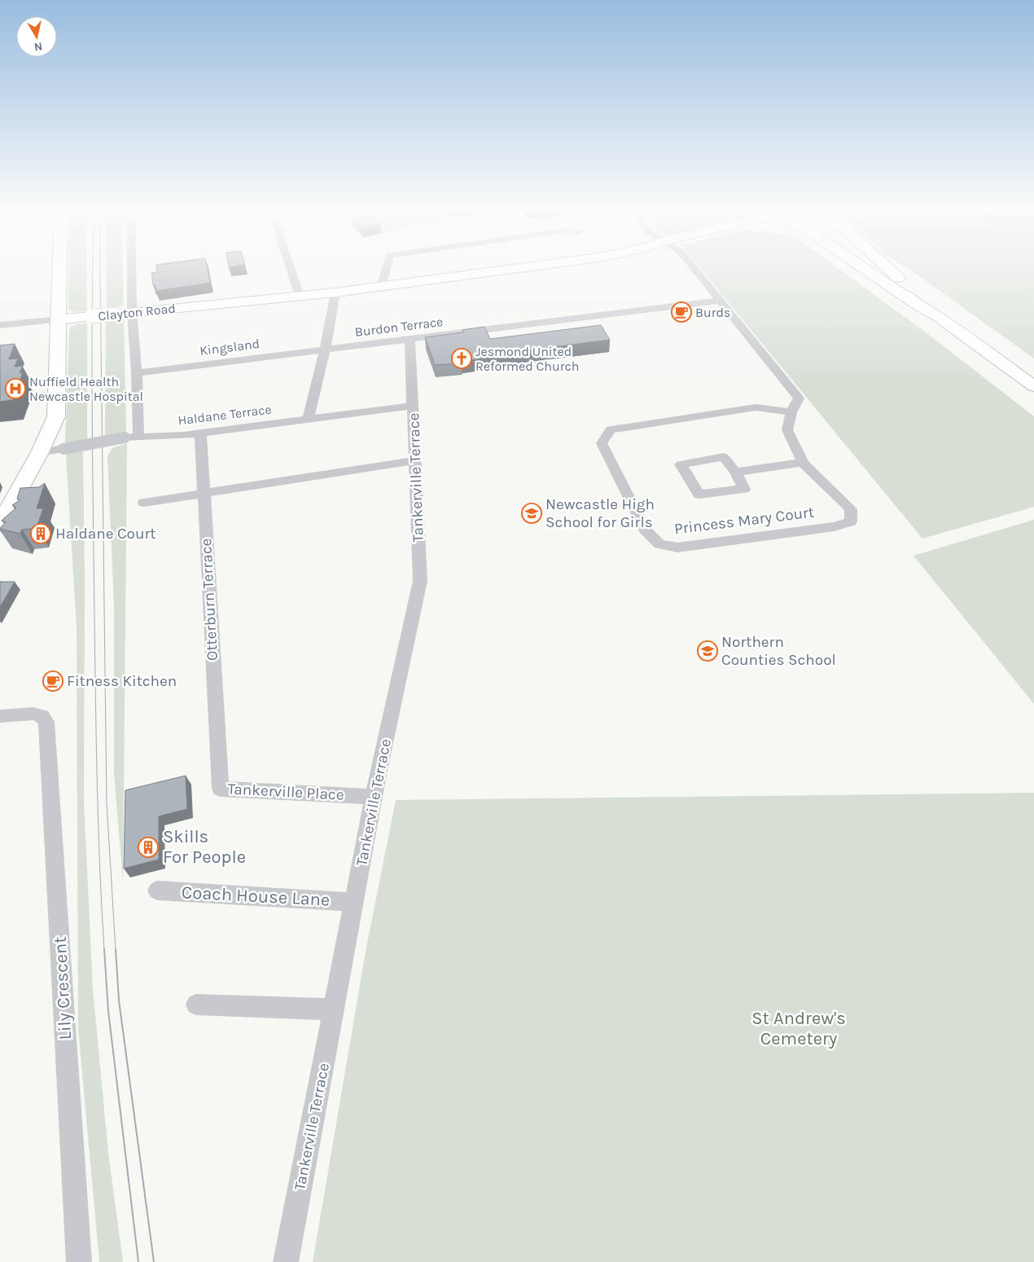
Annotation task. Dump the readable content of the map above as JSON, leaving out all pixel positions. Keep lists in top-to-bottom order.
{
  "streets": {
    "main road": ["Clayton Road"],
    "street": [
      "Burdon Terrace",
      "Kingsland",
      "Haldane Terrace",
      "Tankerville Terrace",
      "Princess Mary Court",
      "Otterburn Terrace",
      "Tankerville Place",
      "Coach House Lane",
      "Lily Crescent"
    ]
  },
  "crossings": [
    ["Burdon Terrace", "Kingsland"],
    ["Burdon Terrace", "Tankerville Terrace"],
    ["Burdon Terrace", "Princess Mary Court"],
    ["Haldane Terrace", "Tankerville Terrace"],
    ["Haldane Terrace", "Otterburn Terrace"],
    ["Tankerville Terrace", "Tankerville Place"],
    ["Tankerville Terrace", "Coach House Lane"],
    ["Otterburn Terrace", "Tankerville Place"]
  ],
  "parks": ["St Andrew's Cemetery"],
  "places": {
    "cafe": ["Burds", "Fitness Kitchen"],
    "church": ["Jesmond United Reformed Church"],
    "hospital": ["Nuffield Health Newcastle Hospital"],
    "school or university": ["Newcastle High School for Girls", "Northern Counties School"],
    "building": ["Haldane Court", "Skills For People"]
  },
  "north": "bottom"
}
